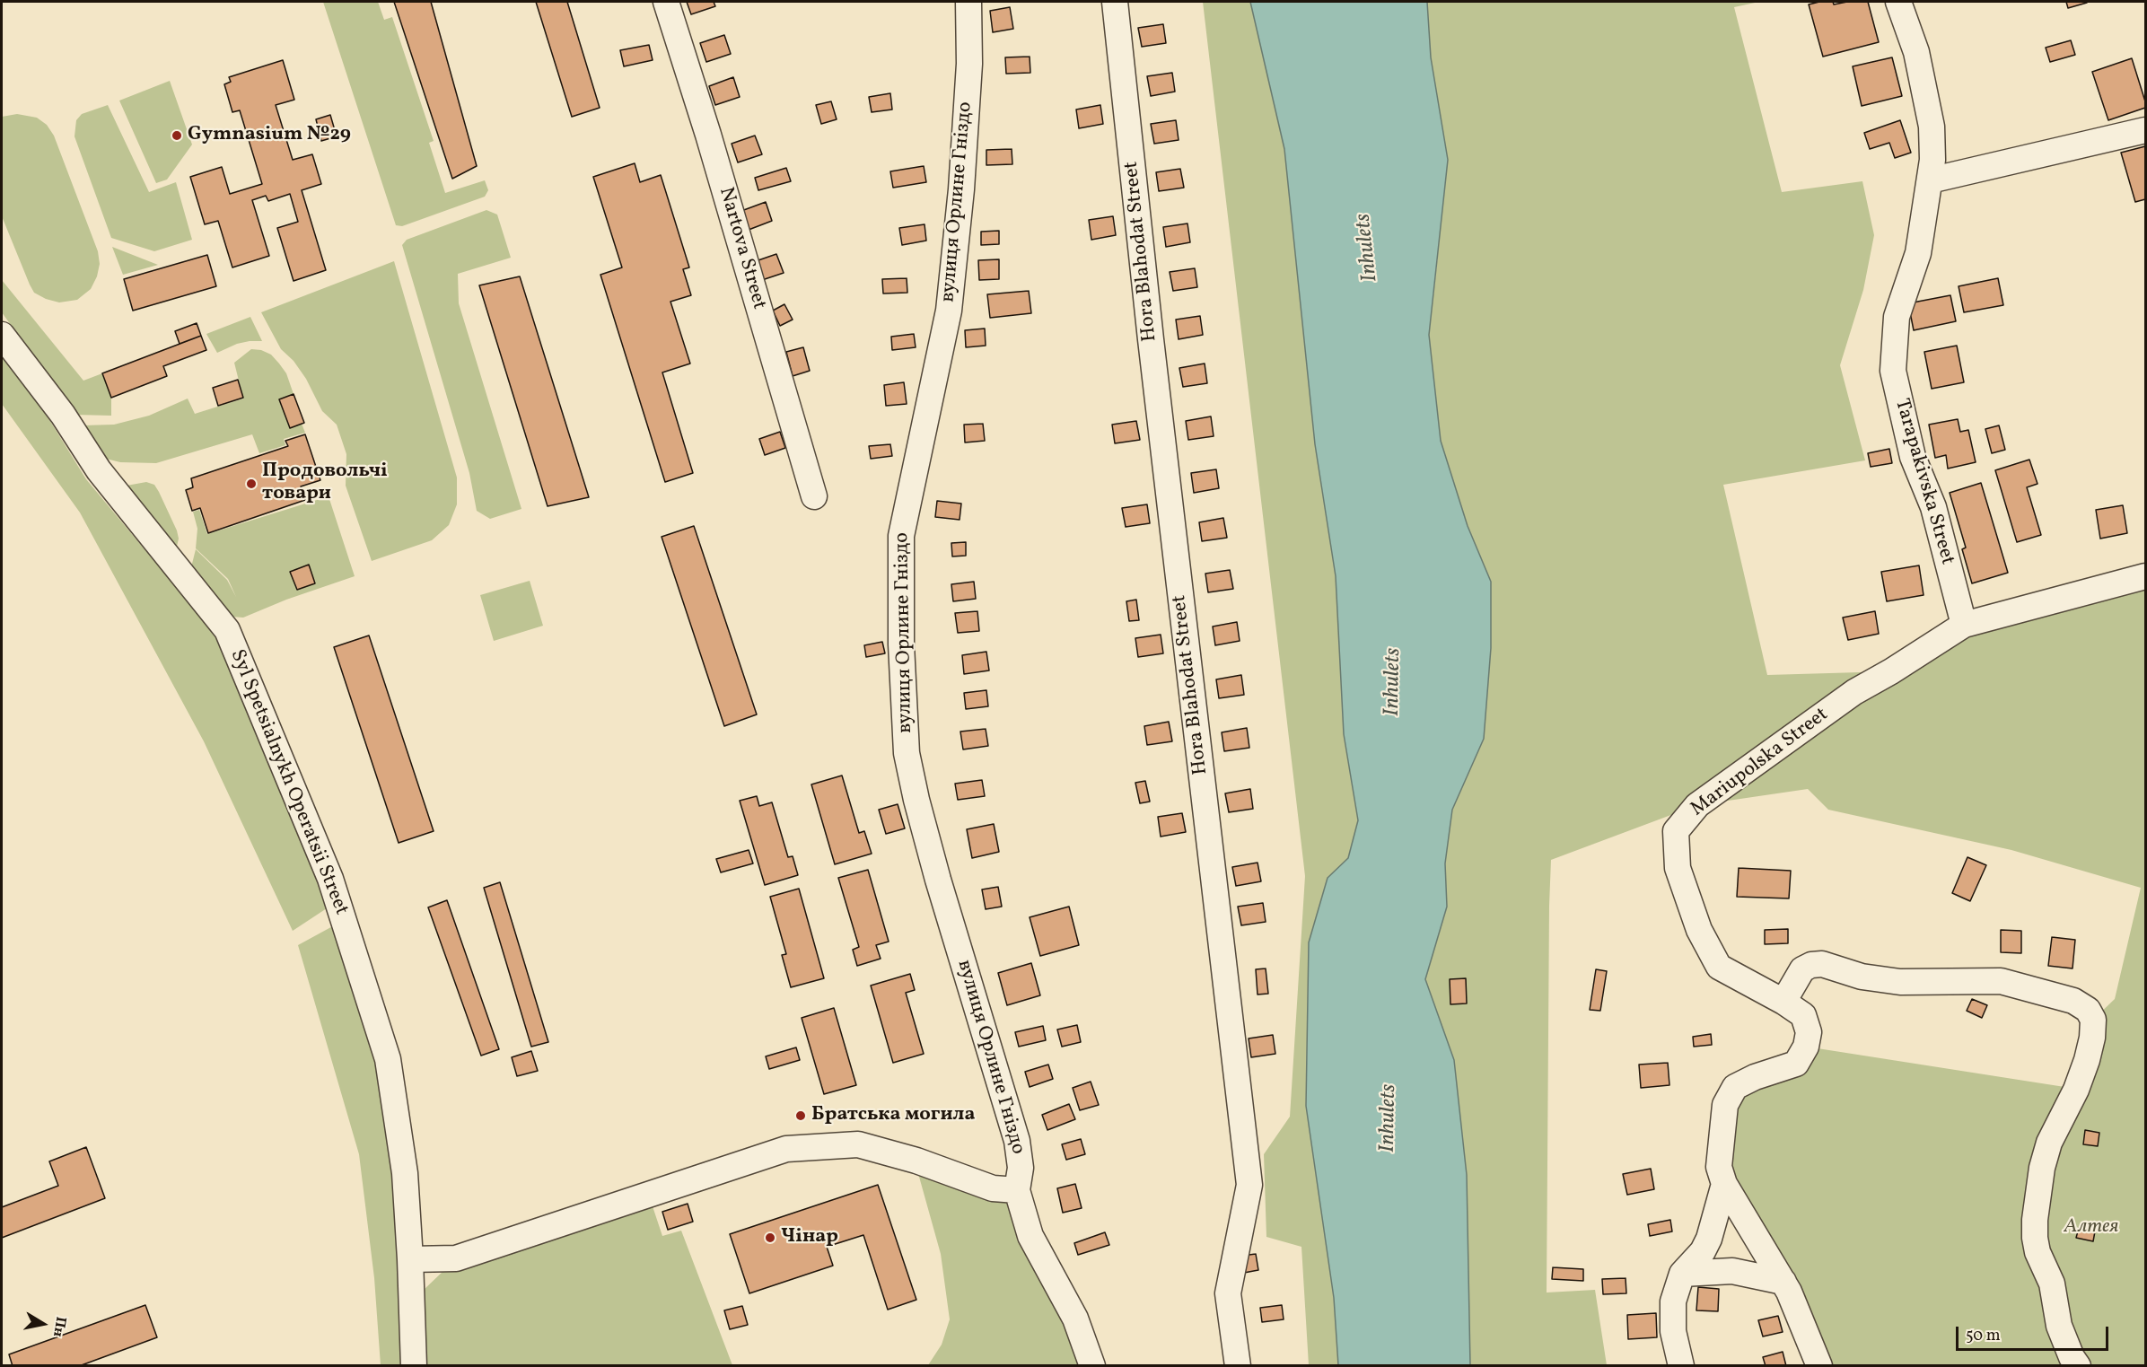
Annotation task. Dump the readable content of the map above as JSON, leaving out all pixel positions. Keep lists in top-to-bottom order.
{
  "streets": {
    "street": [
      "вулиця Орлине Гніздо",
      "Nartova Street",
      "Hora Blahodat Street",
      "Tarapakivska Street",
      "Mariupolska Street",
      "Syl Spetsialnykh Operatsii Street"
    ]
  },
  "crossings": [
    ["Tarapakivska Street", "Mariupolska Street"]
  ],
  "water": ["Inhulets"],
  "parks": ["Алтея"],
  "places": [
    "Gymnasium №29",
    "Продовольчі товари",
    "Братська могила",
    "Чінар"
  ],
  "scale_bar": "50 m",
  "north": "right"
}
